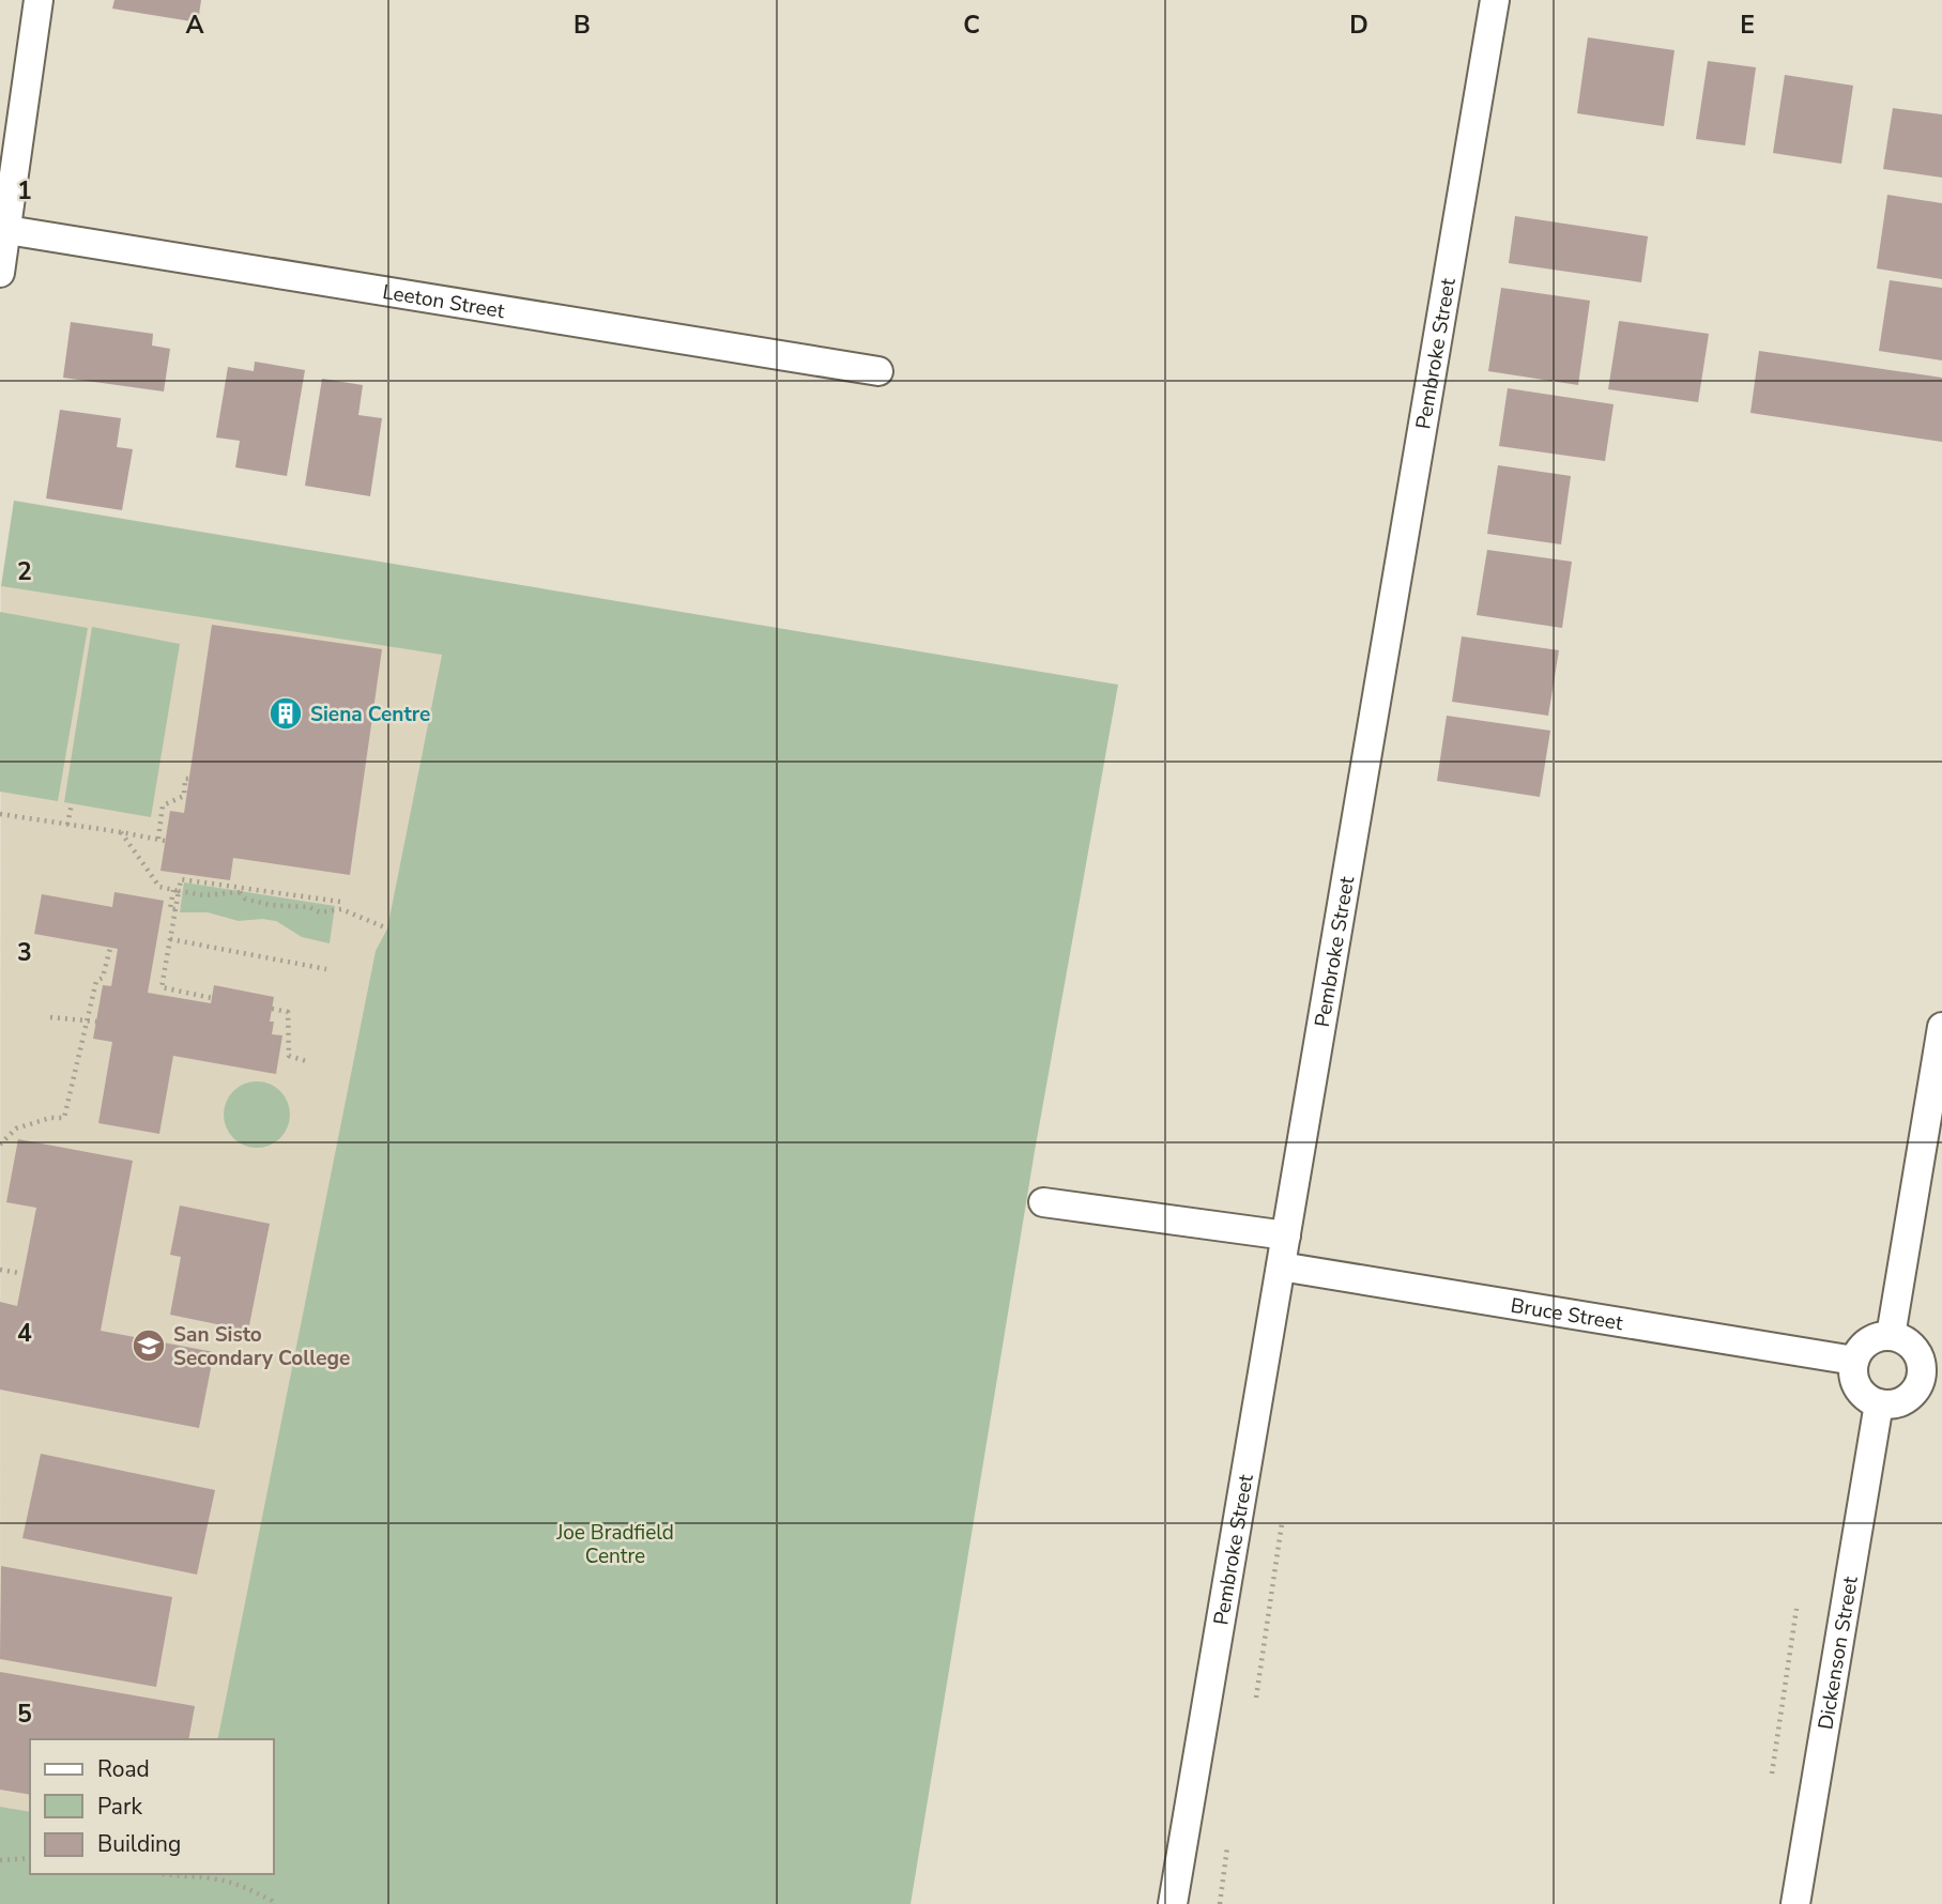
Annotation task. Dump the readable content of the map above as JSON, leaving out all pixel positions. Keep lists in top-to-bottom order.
{
  "streets": {
    "street": [
      "Leeton Street",
      "Pembroke Street",
      "Bruce Street",
      "Dickenson Street"
    ]
  },
  "crossings": [
    ["Pembroke Street", "Bruce Street"],
    ["Bruce Street", "Dickenson Street"]
  ],
  "parks": ["Joe Bradfield Centre"],
  "places": {
    "building": ["Siena Centre"],
    "school or university": ["San Sisto Secondary College"]
  },
  "legend": ["Road", "Park", "Building"],
  "grid": {
    "columns": [
      "A",
      "B",
      "C",
      "D",
      "E"
    ],
    "rows": [
      "1",
      "2",
      "3",
      "4",
      "5"
    ]
  }
}
